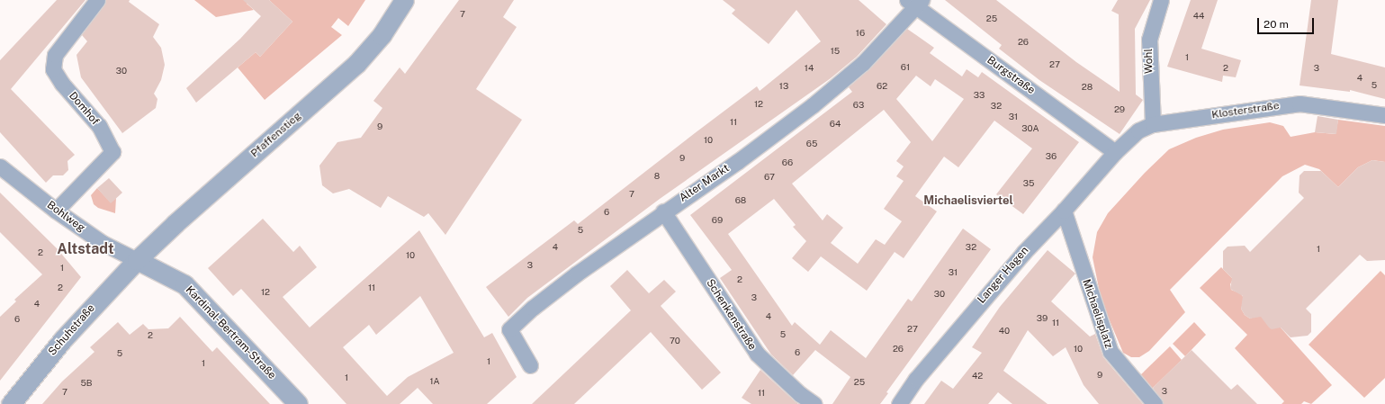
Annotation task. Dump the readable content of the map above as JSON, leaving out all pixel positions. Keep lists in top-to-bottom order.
{
  "streets": {
    "street": [
      "Wohl",
      "Burgstraße",
      "Domhof",
      "Klosterstraße",
      "Pfaffenstieg",
      "Alter Markt",
      "Bohlweg",
      "Langer Hagen",
      "Michaelisplatz",
      "Schenkenstraße",
      "Schuhstraße",
      "Kardinal-Bertram-Straße"
    ]
  },
  "crossings": [
    ["Wohl", "Klosterstraße"],
    ["Burgstraße", "Klosterstraße"],
    ["Burgstraße", "Alter Markt"],
    ["Burgstraße", "Langer Hagen"],
    ["Domhof", "Bohlweg"],
    ["Klosterstraße", "Langer Hagen"],
    ["Pfaffenstieg", "Bohlweg"],
    ["Pfaffenstieg", "Schuhstraße"],
    ["Pfaffenstieg", "Kardinal-Bertram-Straße"],
    ["Alter Markt", "Schenkenstraße"],
    ["Bohlweg", "Schuhstraße"],
    ["Bohlweg", "Kardinal-Bertram-Straße"],
    ["Langer Hagen", "Michaelisplatz"],
    ["Schuhstraße", "Kardinal-Bertram-Straße"]
  ],
  "districts": ["Michaelisviertel", "Altstadt"],
  "house_numbers": [
    "7",
    "44",
    "25",
    "16",
    "26",
    "15",
    "1",
    "27",
    "61",
    "14",
    "2",
    "3",
    "30",
    "4",
    "5",
    "13",
    "62",
    "28",
    "33",
    "12",
    "63",
    "32",
    "29",
    "31",
    "11",
    "64",
    "9",
    "30A",
    "10",
    "65",
    "36",
    "9",
    "66",
    "8",
    "67",
    "35",
    "7",
    "68",
    "6",
    "69",
    "5",
    "4",
    "32",
    "1",
    "2",
    "10",
    "3",
    "1",
    "31",
    "2",
    "2",
    "11",
    "12",
    "30",
    "3",
    "4",
    "4",
    "39",
    "6",
    "11",
    "27",
    "40",
    "5",
    "2",
    "70",
    "26",
    "10",
    "6",
    "5",
    "1",
    "1",
    "9",
    "42",
    "1",
    "1A",
    "25",
    "5B",
    "3",
    "7",
    "11"
  ],
  "scale_bar": "20 m"
}
